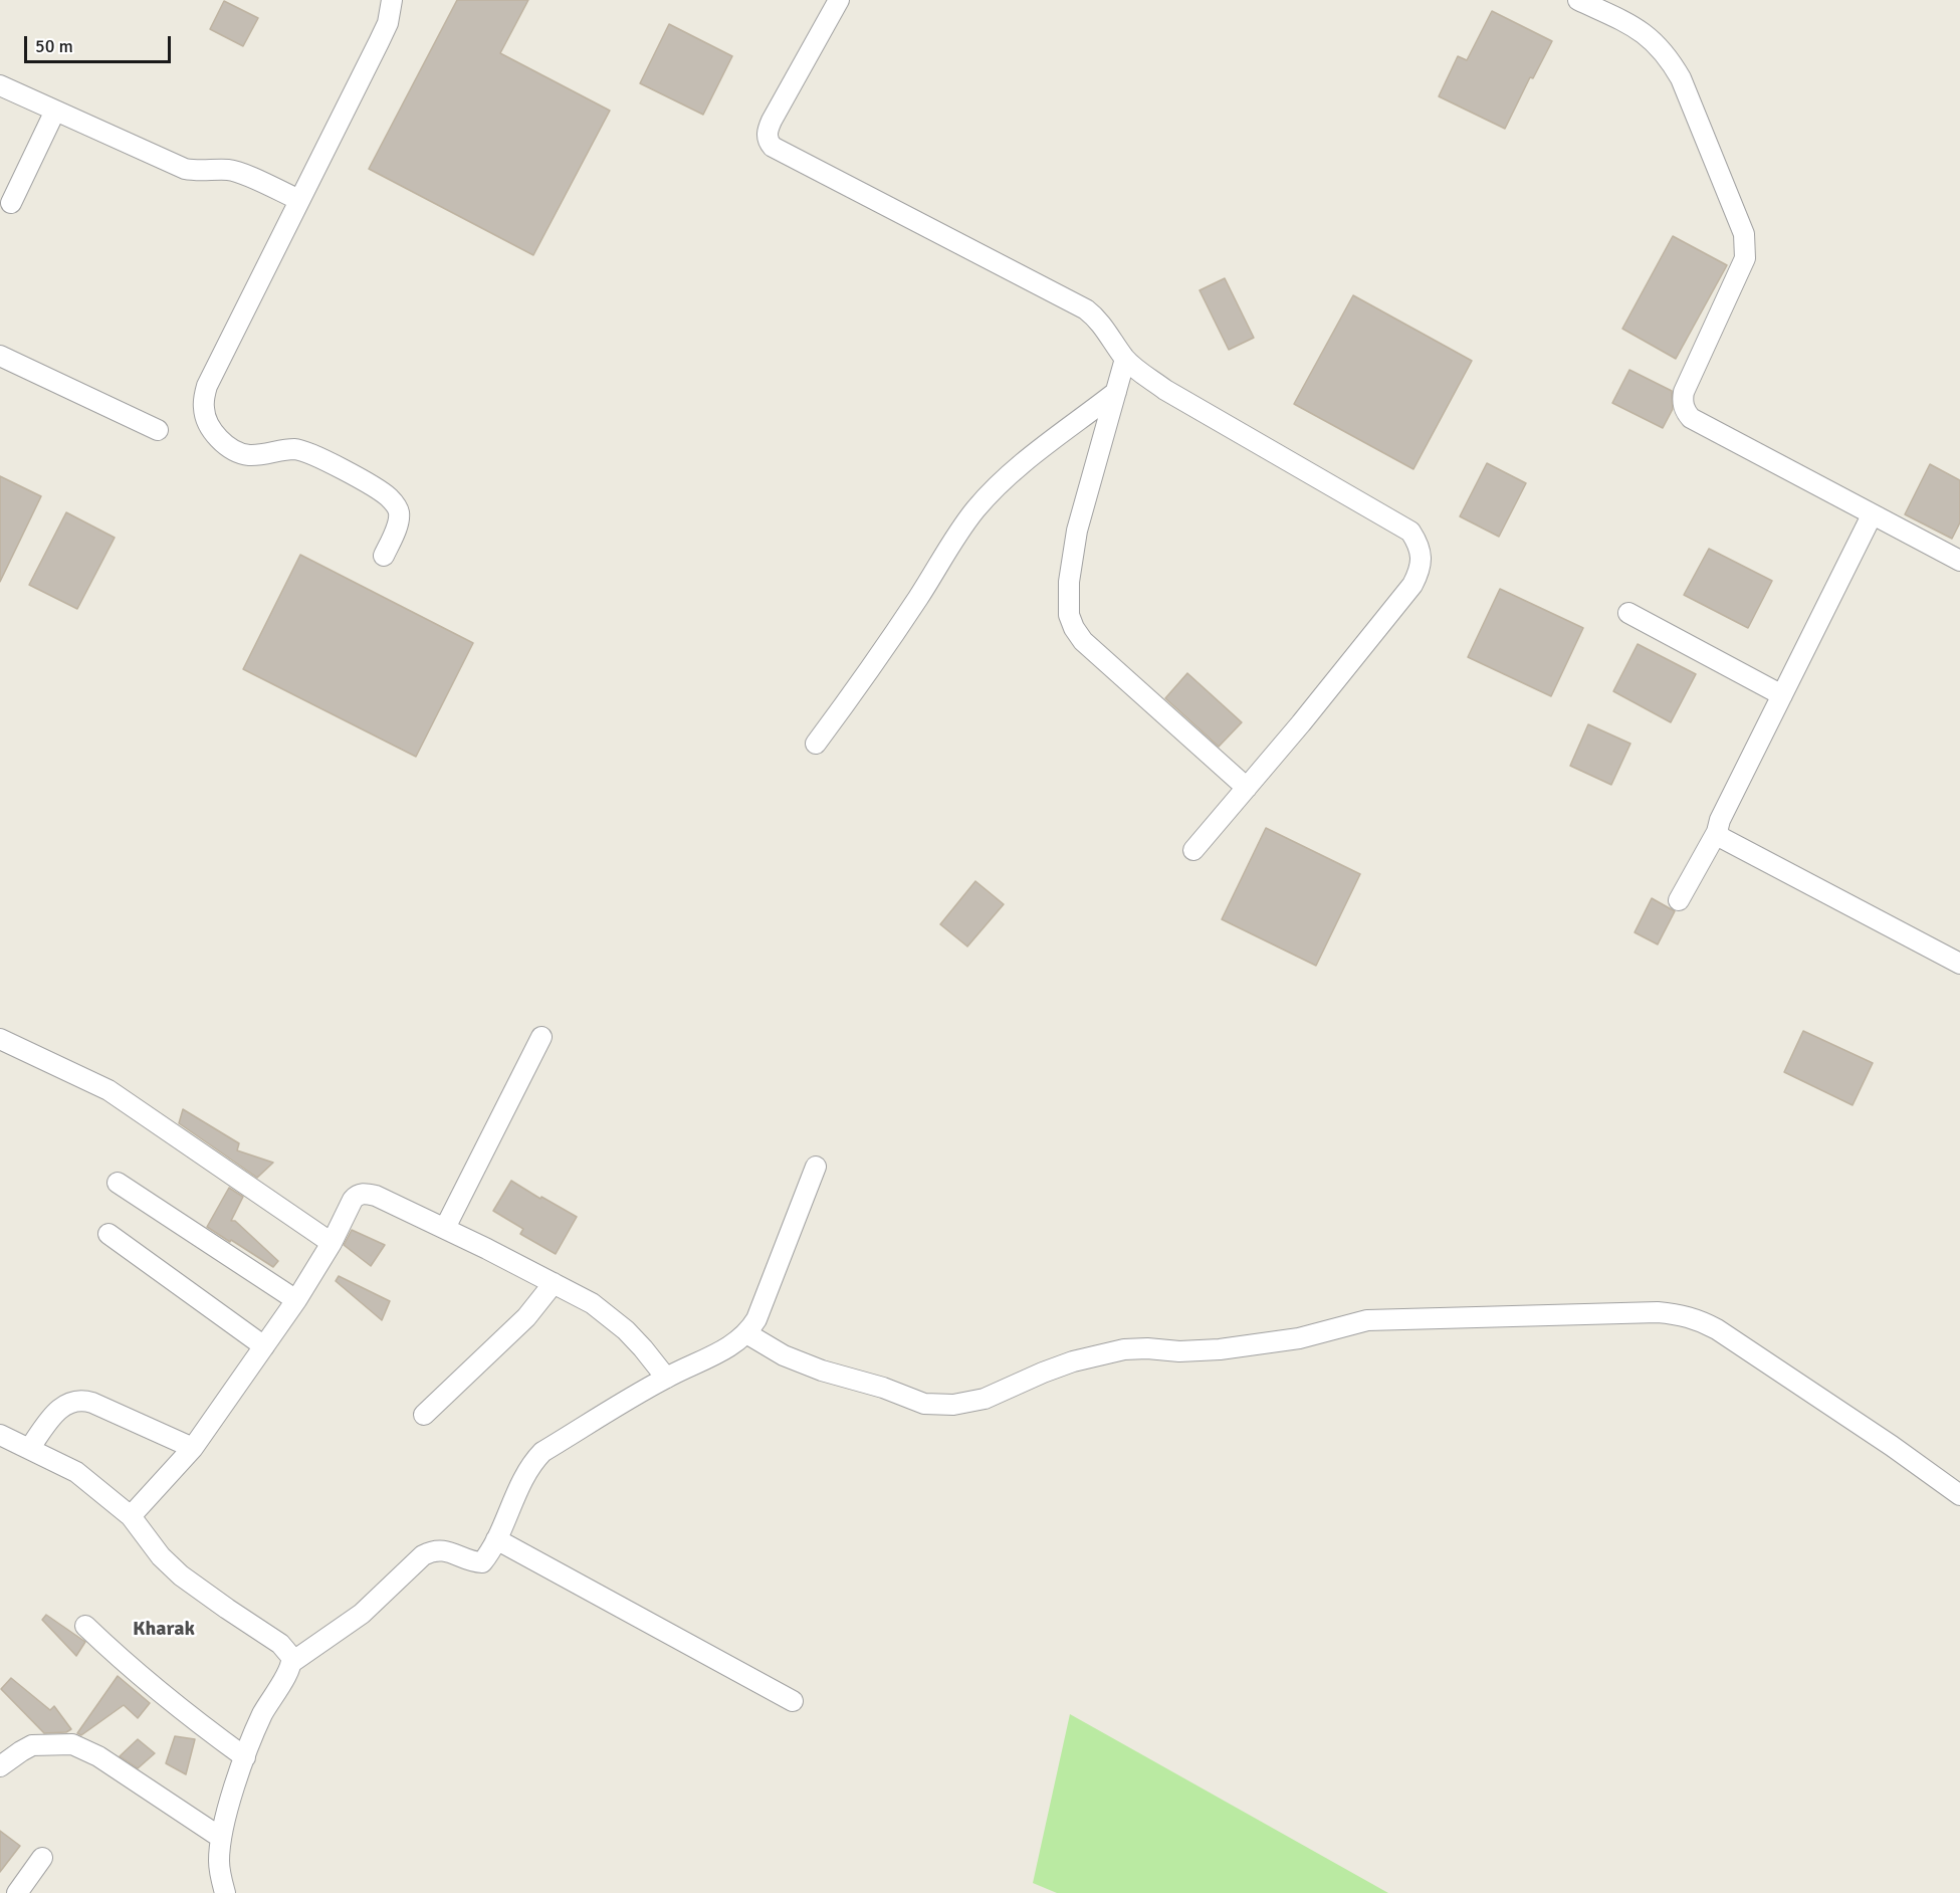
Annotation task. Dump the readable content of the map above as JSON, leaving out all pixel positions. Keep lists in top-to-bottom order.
{
  "districts": ["Kharak"],
  "scale_bar": "50 m"
}
